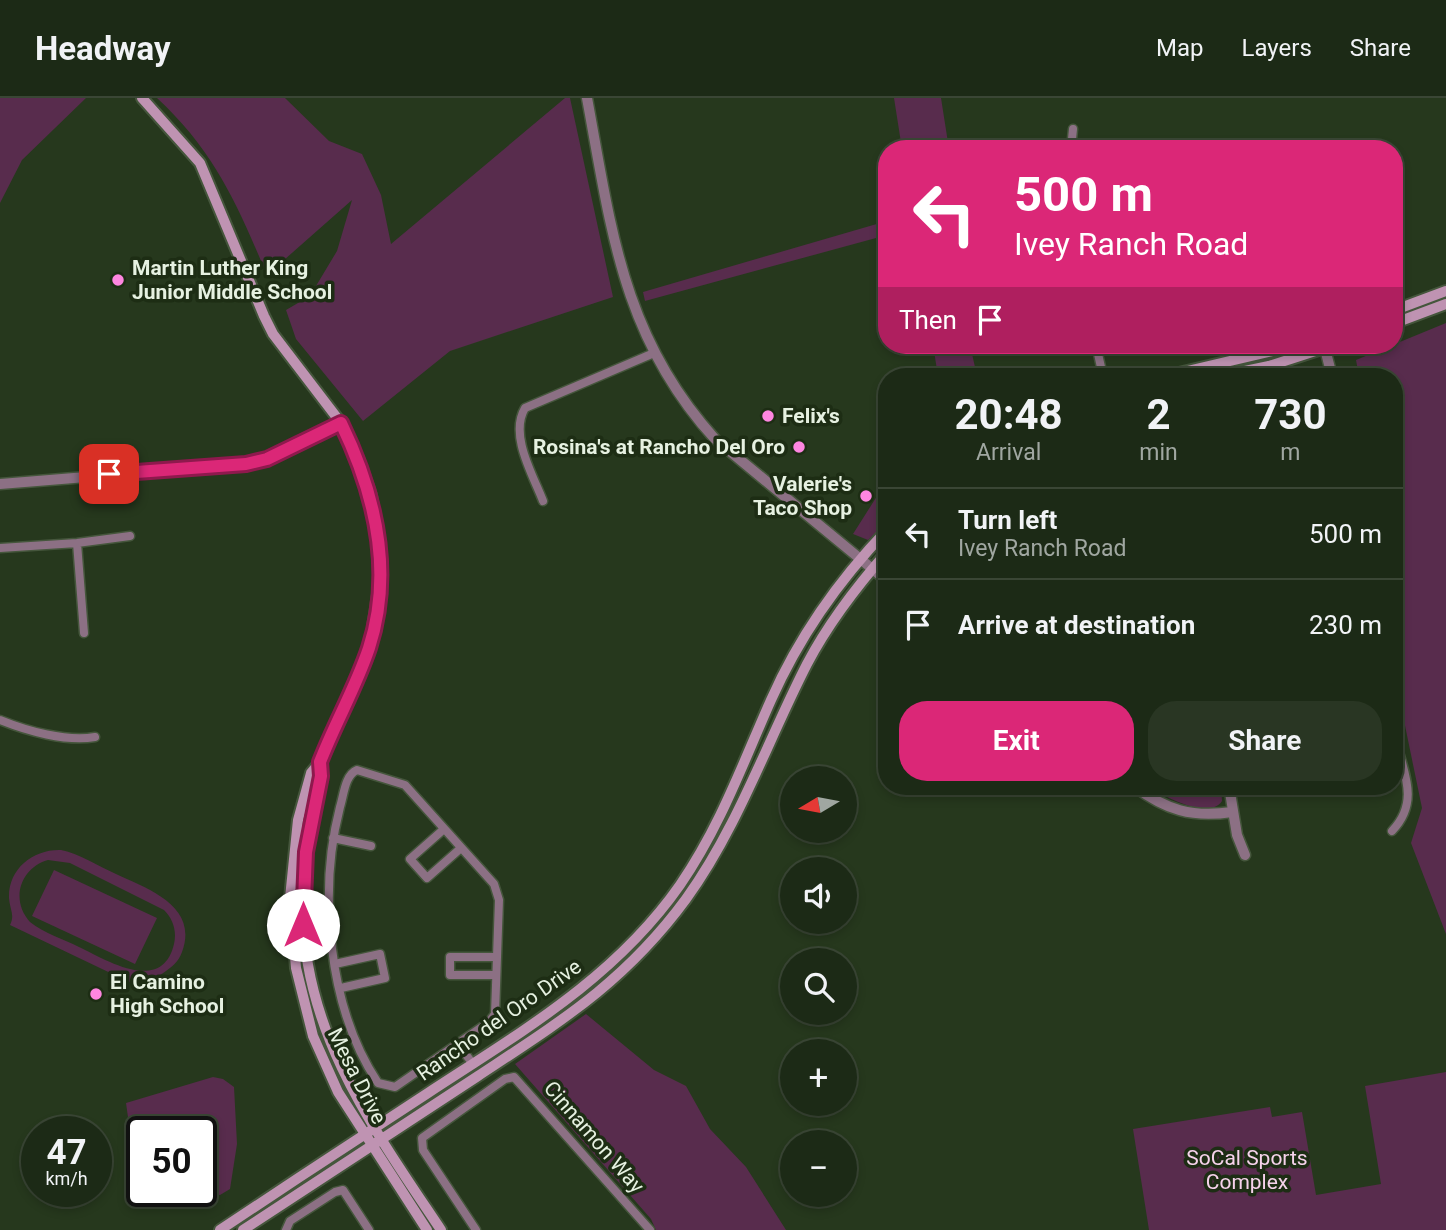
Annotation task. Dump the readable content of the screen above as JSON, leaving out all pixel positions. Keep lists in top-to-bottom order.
{
  "streets": {
    "main road": ["Rancho del Oro Drive", "Mesa Drive"],
    "street": ["Cinnamon Way"]
  },
  "crossings": [
    ["Rancho del Oro Drive", "Mesa Drive"]
  ],
  "parks": ["SoCal Sports Complex"],
  "places": [
    "Martin Luther King Junior Middle School",
    "Felix's",
    "Rosina's at Rancho Del Oro",
    "Valerie's Taco Shop",
    "El Camino High School"
  ],
  "north": "left",
  "page": {
    "header": "Headway",
    "nav": ["Map", "Layers", "Share"],
    "turn": ["500 m", "Ivey Ranch Road"],
    "then": "Then",
    "eta": [
      "20:48",
      "Arrival",
      "2",
      "min",
      "730",
      "m"
    ],
    "list": [
      {
        "name": "Turn left",
        "note": "Ivey Ranch Road",
        "value": "500 m"
      },
      {
        "name": "Arrive at destination",
        "value": "230 m"
      }
    ],
    "buttons": ["Exit", "Share"],
    "map_buttons": ["+", "−"],
    "speed": "47 km/h",
    "limit": "50"
  }
}
